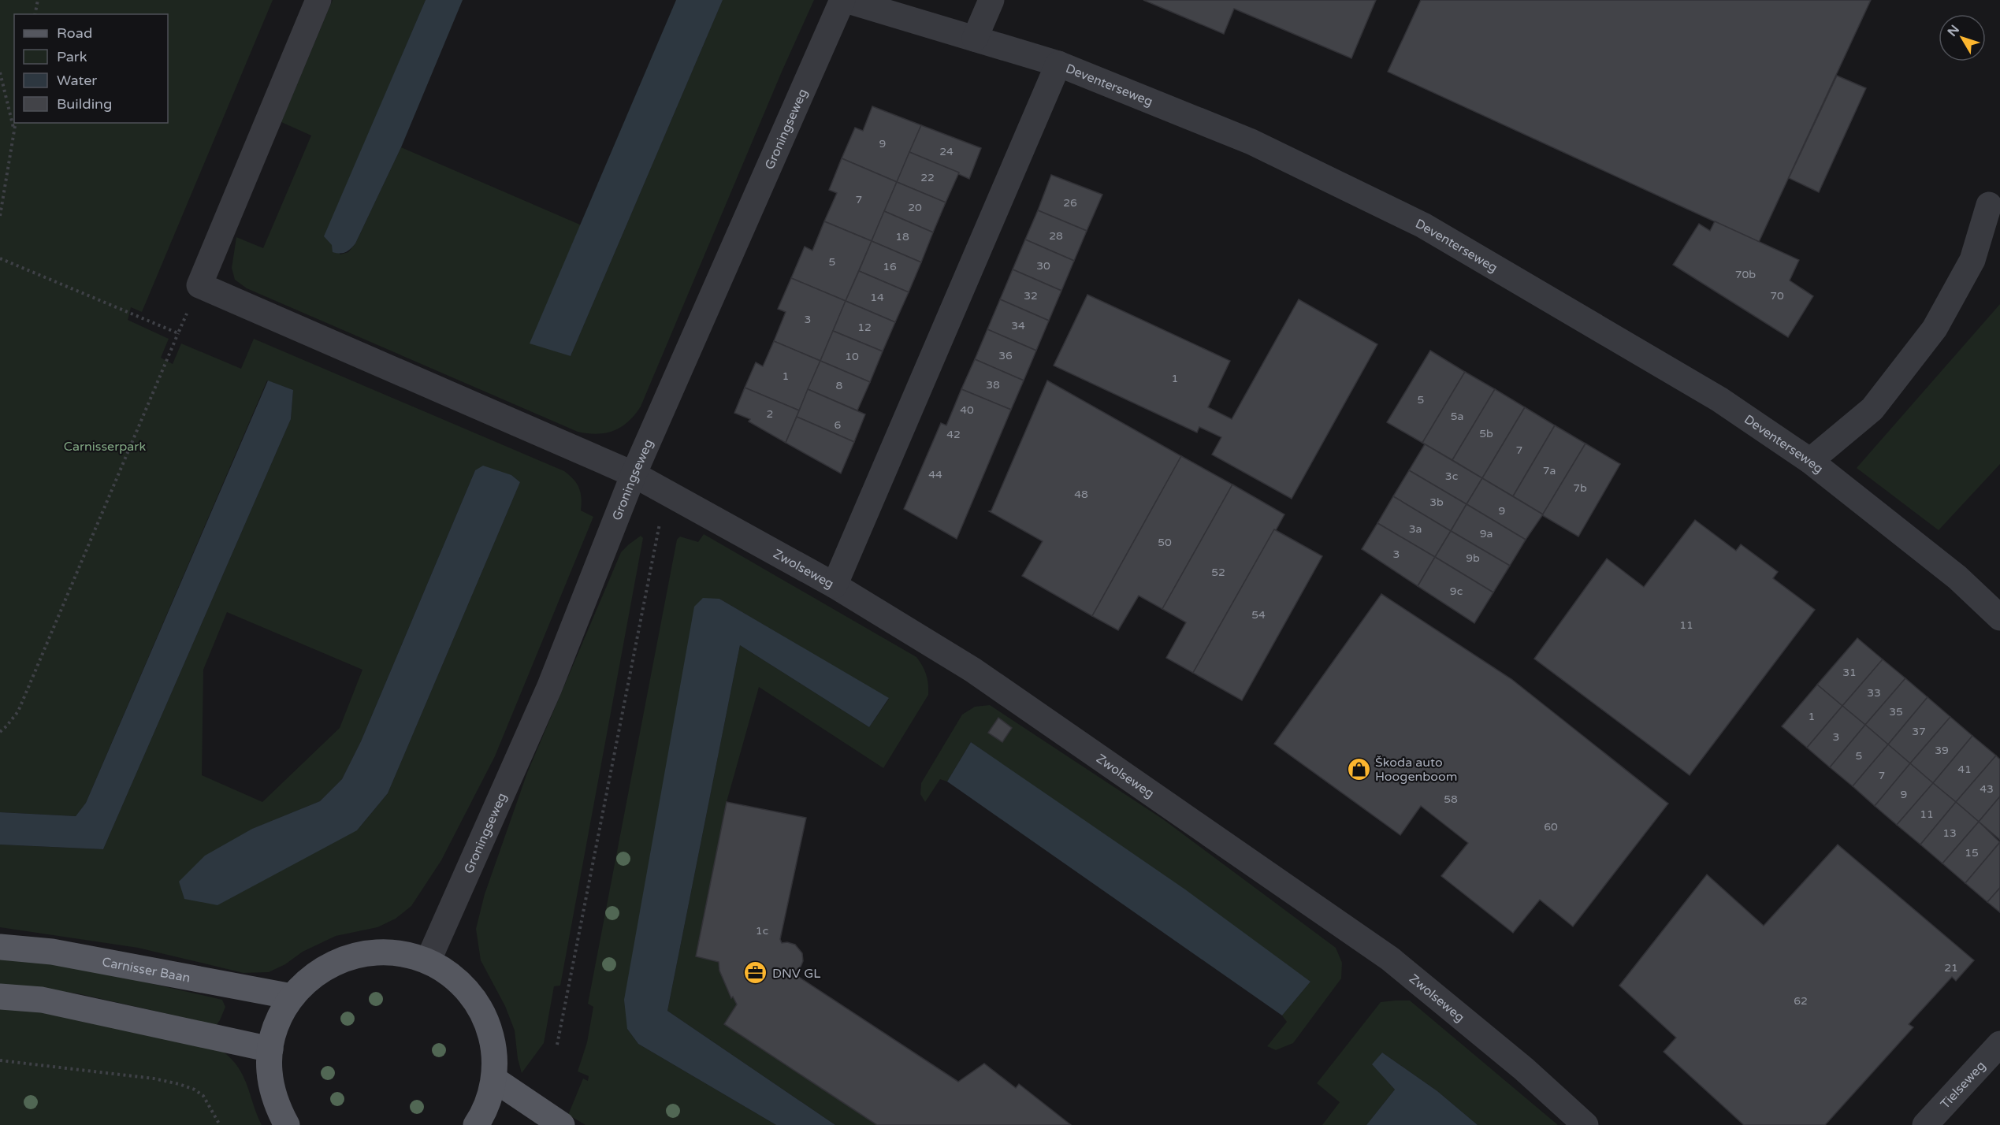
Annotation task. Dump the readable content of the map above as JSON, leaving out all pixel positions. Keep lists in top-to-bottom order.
{
  "streets": {
    "main road": ["Carnisser Baan"],
    "street": [
      "Deventerseweg",
      "Groningseweg",
      "Zwolseweg",
      "Tielseweg"
    ]
  },
  "crossings": [
    ["Deventerseweg", "Groningseweg"],
    ["Groningseweg", "Zwolseweg"]
  ],
  "parks": ["Carnisserpark"],
  "places": {
    "shop": ["Škoda auto Hoogenboom"],
    "office": ["DNV GL"]
  },
  "house_numbers": [
    "9",
    "24",
    "22",
    "7",
    "26",
    "20",
    "28",
    "18",
    "5",
    "30",
    "16",
    "70b",
    "32",
    "70",
    "14",
    "3",
    "34",
    "12",
    "36",
    "10",
    "1",
    "1",
    "38",
    "8",
    "5",
    "40",
    "2",
    "5a",
    "6",
    "5b",
    "42",
    "7",
    "7a",
    "44",
    "3c",
    "7b",
    "48",
    "3b",
    "9",
    "3a",
    "9a",
    "50",
    "3",
    "9b",
    "52",
    "9c",
    "54",
    "11",
    "31",
    "33",
    "35",
    "1",
    "37",
    "3",
    "39",
    "5",
    "41",
    "7",
    "43",
    "9",
    "58",
    "11",
    "60",
    "13",
    "15",
    "1c",
    "21",
    "62"
  ],
  "legend": [
    "Road",
    "Park",
    "Water",
    "Building"
  ],
  "north": "top left"
}
